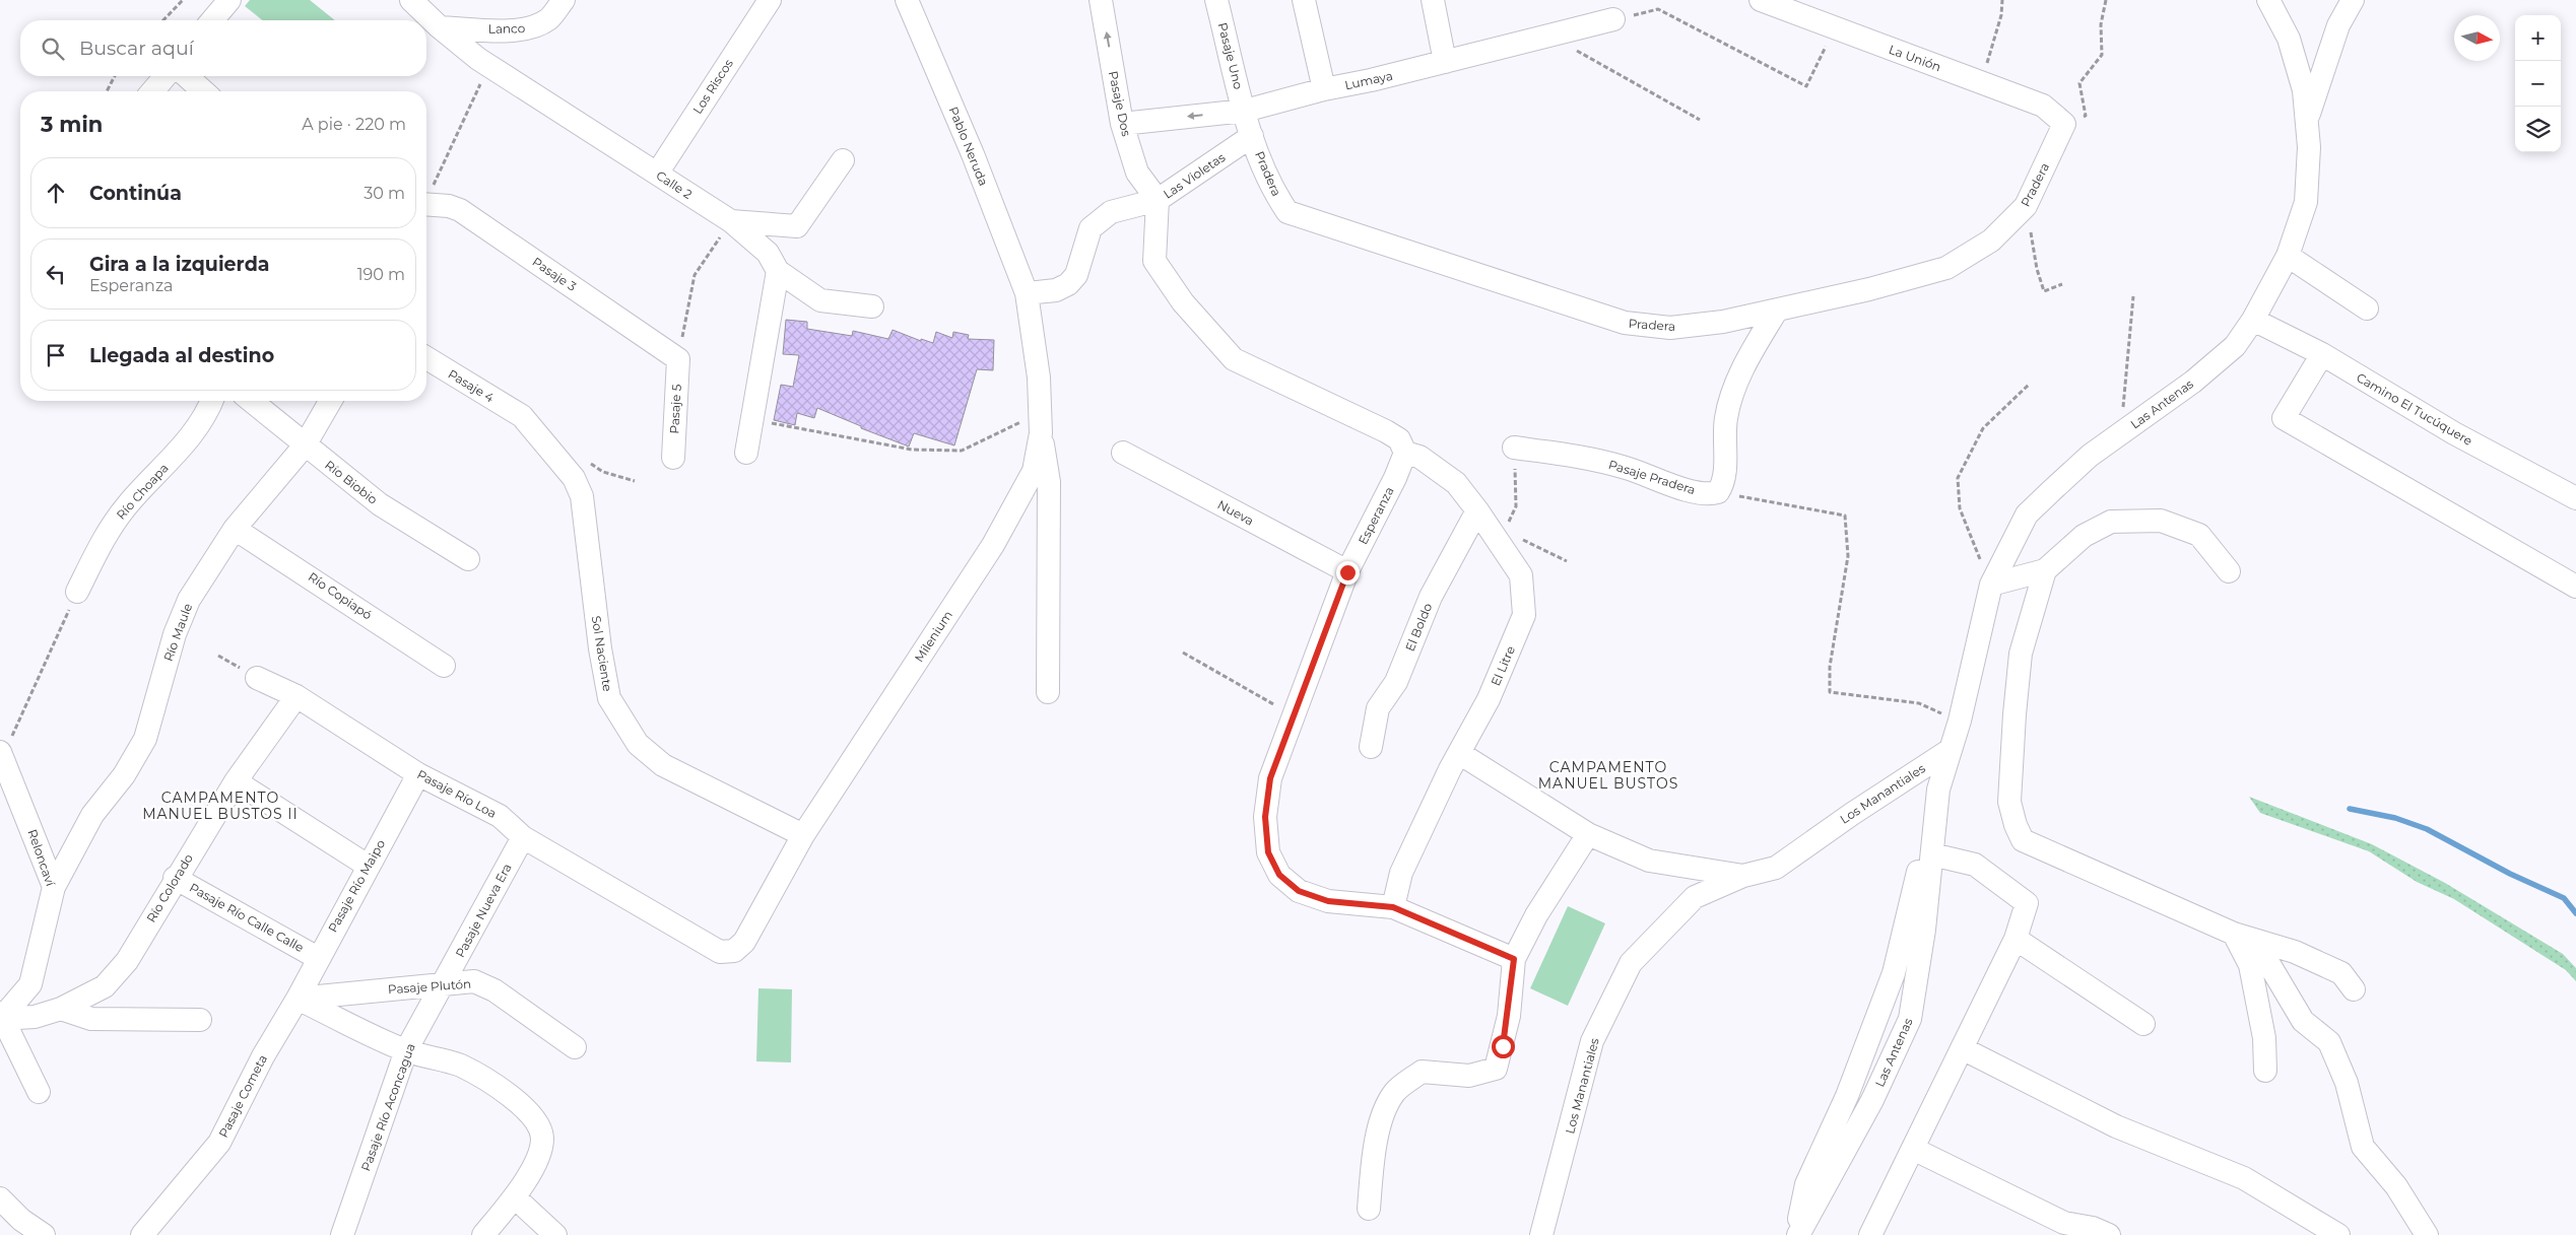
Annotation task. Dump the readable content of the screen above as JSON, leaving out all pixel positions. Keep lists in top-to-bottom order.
{
  "streets": {
    "street": [
      "Lanco",
      "Pasaje Uno",
      "La Unión",
      "Lumaya",
      "Los Riscos",
      "Pasaje Dos",
      "Pablo Neruda",
      "Pradera",
      "Las Violetas",
      "Calle 2",
      "Pasaje 3",
      "Pasaje 4",
      "Las Antenas",
      "Pasaje 5",
      "Camino El Tucúquere",
      "Pasaje Pradera",
      "Río Biobio",
      "Río Choapa",
      "Nueva",
      "Esperanza",
      "Río Copiapó",
      "El Boldo",
      "Río Maule",
      "Milenium",
      "Sol Naciente",
      "El Litre",
      "Pasaje Río Loa",
      "Los Manantiales",
      "Reloncaví",
      "Pasaje Río Maipo",
      "Río Colorado",
      "Pasaje Nueva Era",
      "Pasaje Río Calle Calle",
      "Pasaje Plutón",
      "Pasaje Cometa",
      "Pasaje Río Aconcagua"
    ]
  },
  "crossings": [
    ["Lanco", "Calle 2"],
    ["Pasaje Uno", "Lumaya"],
    ["Pasaje Uno", "Pradera"],
    ["La Unión", "Pradera"],
    ["Lumaya", "Pasaje Dos"],
    ["Lumaya", "Pradera"],
    ["Los Riscos", "Calle 2"],
    ["Pasaje Dos", "Las Violetas"],
    ["Pablo Neruda", "Las Violetas"],
    ["Pablo Neruda", "Milenium"],
    ["Pradera", "Las Violetas"],
    ["Las Violetas", "Milenium"],
    ["Pasaje 3", "Pasaje 5"],
    ["Pasaje 4", "Sol Naciente"],
    ["Las Antenas", "Camino El Tucúquere"],
    ["Las Antenas", "Los Manantiales"],
    ["Río Biobio", "Río Maule"],
    ["Nueva", "Esperanza"],
    ["Esperanza", "El Litre"],
    ["Río Copiapó", "Río Maule"],
    ["El Boldo", "El Litre"],
    ["Río Maule", "Reloncaví"],
    ["Milenium", "Sol Naciente"],
    ["Milenium", "Pasaje Río Loa"],
    ["Pasaje Río Loa", "Pasaje Río Maipo"],
    ["Pasaje Río Loa", "Río Colorado"],
    ["Pasaje Río Loa", "Pasaje Nueva Era"],
    ["Reloncaví", "Río Colorado"],
    ["Pasaje Río Maipo", "Pasaje Río Calle Calle"],
    ["Pasaje Río Maipo", "Pasaje Plutón"],
    ["Pasaje Río Maipo", "Pasaje Cometa"],
    ["Río Colorado", "Pasaje Río Calle Calle"],
    ["Pasaje Nueva Era", "Pasaje Plutón"],
    ["Pasaje Nueva Era", "Pasaje Río Aconcagua"],
    ["Pasaje Plutón", "Pasaje Cometa"],
    ["Pasaje Plutón", "Pasaje Río Aconcagua"]
  ],
  "districts": ["CAMPAMENTO MANUEL BUSTOS", "CAMPAMENTO MANUEL BUSTOS II"],
  "north": "right",
  "page": {
    "map_buttons": ["+", "−"],
    "search": "Buscar aquí",
    "heading": ["3 min", "A pie · 220 m"],
    "list": [
      ["Continúa", "30 m"],
      ["Gira a la izquierda", "Esperanza", "190 m"],
      "Llegada al destino"
    ]
  }
}
